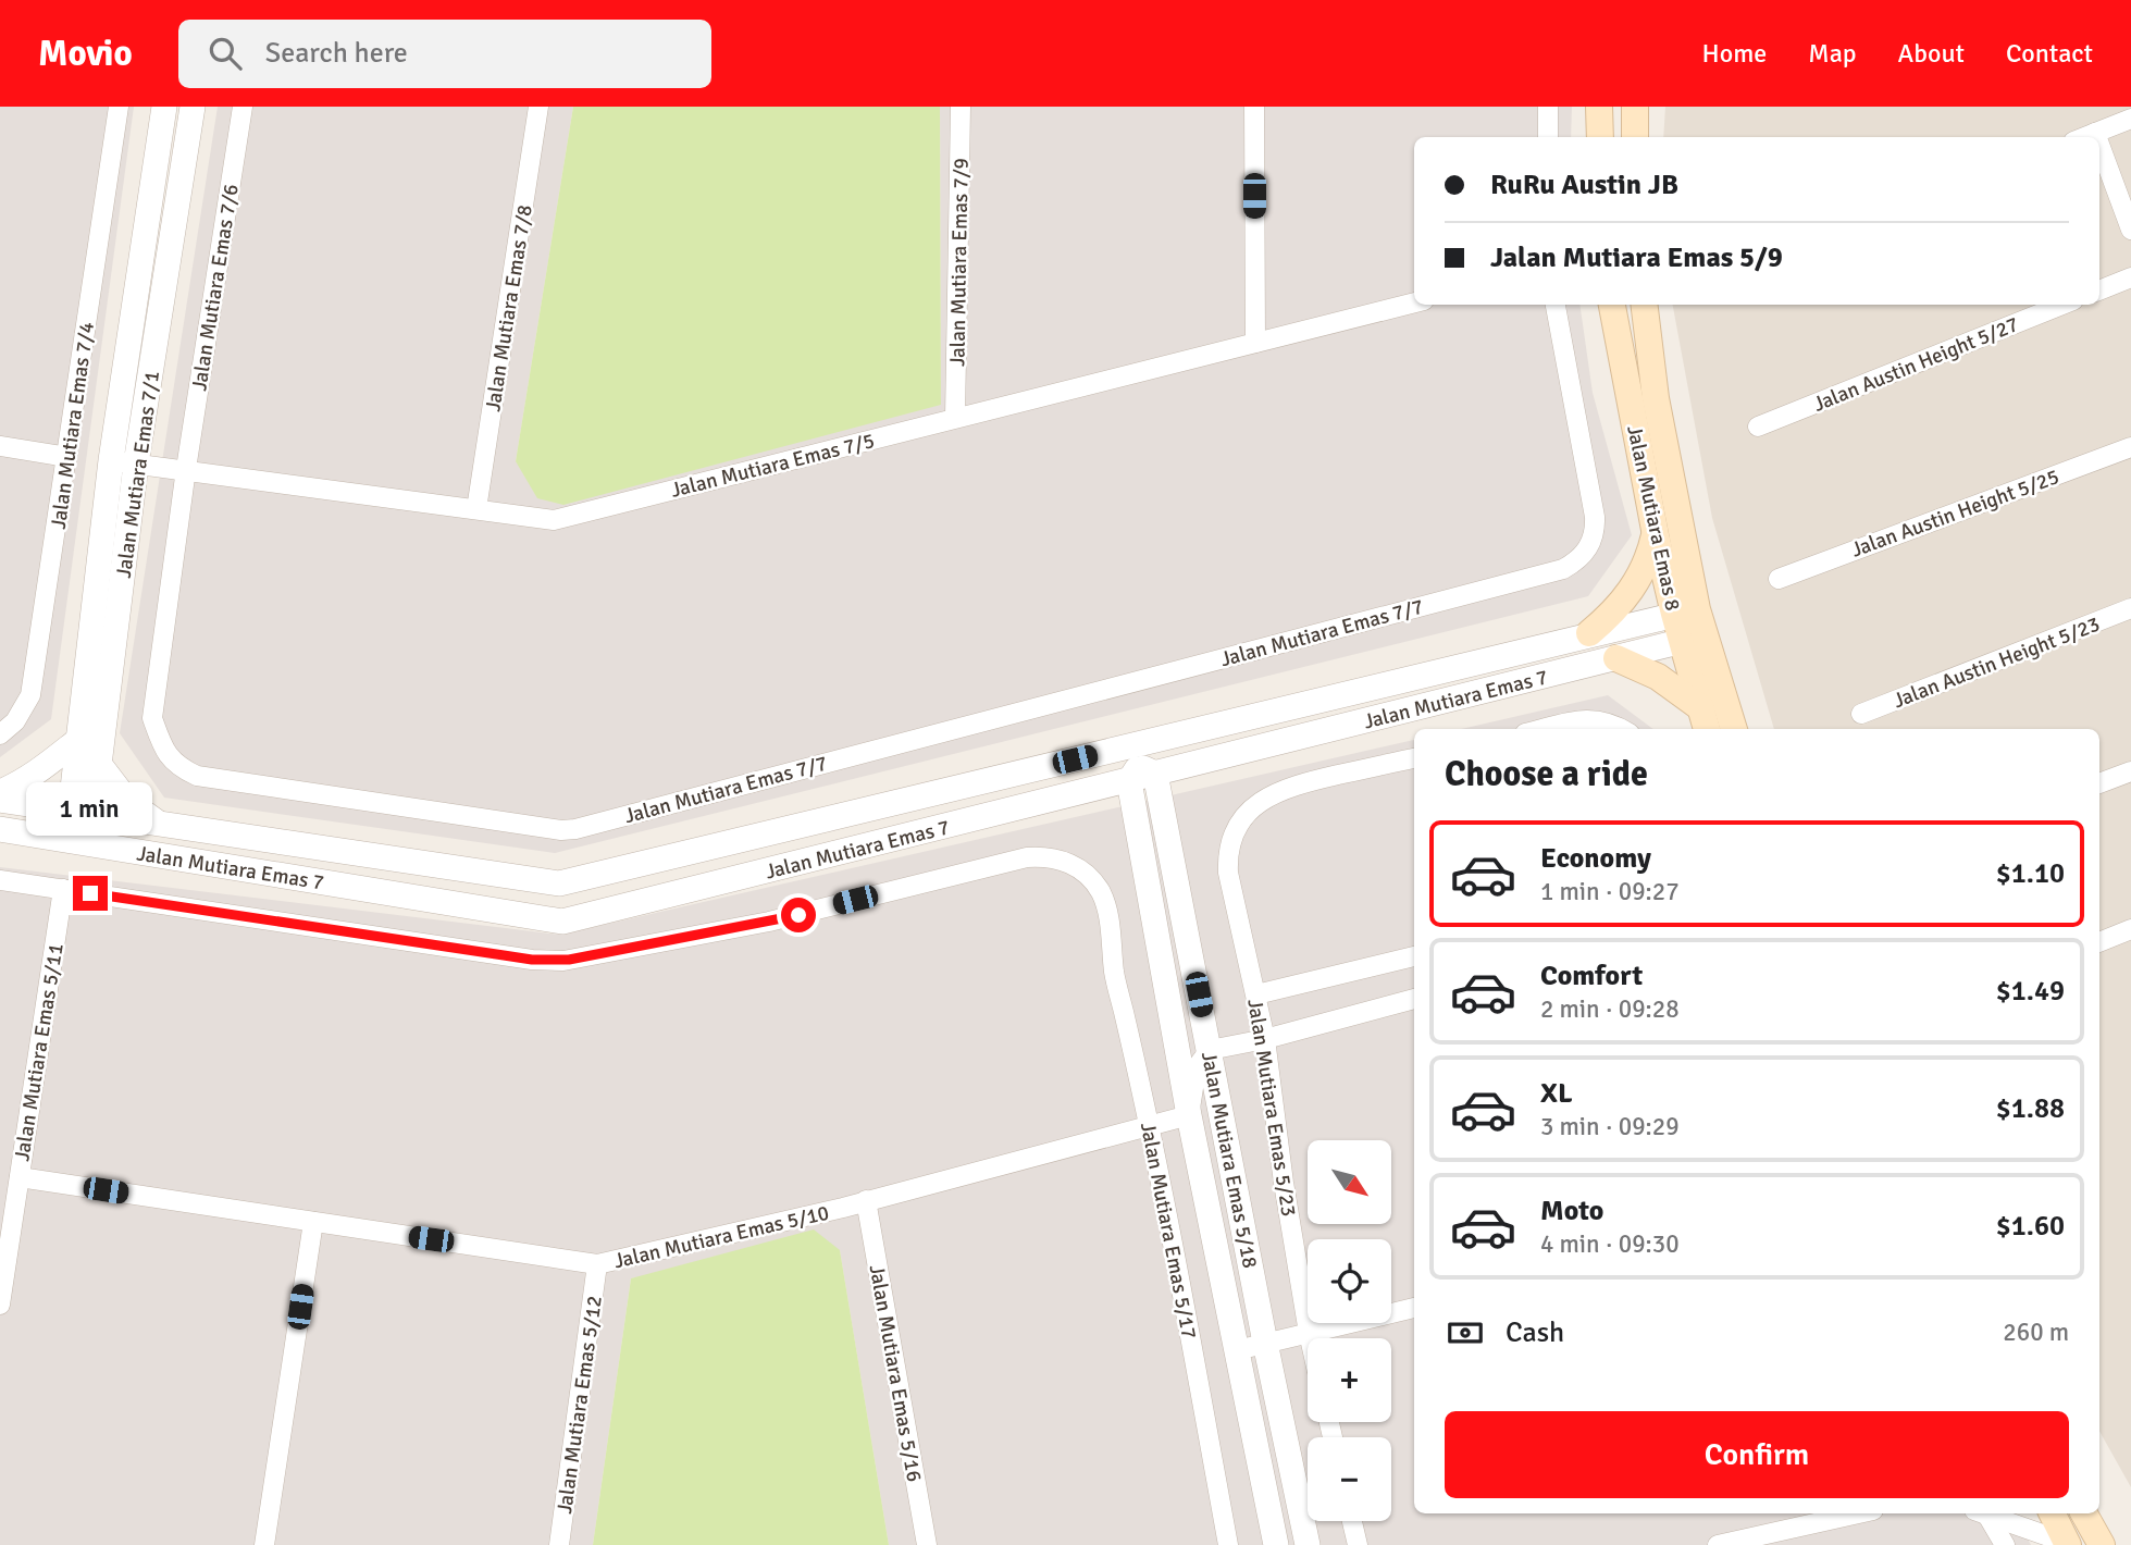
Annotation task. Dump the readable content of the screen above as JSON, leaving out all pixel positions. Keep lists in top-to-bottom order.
{
  "streets": {
    "main road": ["Jalan Mutiara Emas 8"],
    "street": [
      "Jalan Mutiara Emas 7/9",
      "Jalan Mutiara Emas 7/6",
      "Jalan Mutiara Emas 7/8",
      "Jalan Austin Height 5/27",
      "Jalan Mutiara Emas 7/4",
      "Jalan Mutiara Emas 7/5",
      "Jalan Mutiara Emas 7/1",
      "Jalan Austin Height 5/25",
      "Jalan Mutiara Emas 7/7",
      "Jalan Austin Height 5/23",
      "Jalan Mutiara Emas 7",
      "Jalan Mutiara Emas 5/11",
      "Jalan Mutiara Emas 5/23",
      "Jalan Mutiara Emas 5/18",
      "Jalan Mutiara Emas 5/17",
      "Jalan Mutiara Emas 5/10",
      "Jalan Mutiara Emas 5/16",
      "Jalan Mutiara Emas 5/12"
    ]
  },
  "crossings": [
    ["Jalan Mutiara Emas 7/9", "Jalan Mutiara Emas 7/5"],
    ["Jalan Mutiara Emas 7/6", "Jalan Mutiara Emas 7/5"],
    ["Jalan Mutiara Emas 7/6", "Jalan Mutiara Emas 7/7"],
    ["Jalan Mutiara Emas 7/8", "Jalan Mutiara Emas 7/5"],
    ["Jalan Mutiara Emas 7/5", "Jalan Mutiara Emas 7/1"],
    ["Jalan Mutiara Emas 7/5", "Jalan Mutiara Emas 7/7"],
    ["Jalan Mutiara Emas 7/1", "Jalan Mutiara Emas 7"],
    ["Jalan Mutiara Emas 8", "Jalan Mutiara Emas 7"],
    ["Jalan Mutiara Emas 7", "Jalan Mutiara Emas 5/18"],
    ["Jalan Mutiara Emas 5/11", "Jalan Mutiara Emas 5/17"],
    ["Jalan Mutiara Emas 5/11", "Jalan Mutiara Emas 5/10"],
    ["Jalan Mutiara Emas 5/18", "Jalan Mutiara Emas 5/10"],
    ["Jalan Mutiara Emas 5/17", "Jalan Mutiara Emas 5/10"],
    ["Jalan Mutiara Emas 5/10", "Jalan Mutiara Emas 5/16"],
    ["Jalan Mutiara Emas 5/10", "Jalan Mutiara Emas 5/12"]
  ],
  "north": "bottom right",
  "page": {
    "header": "Movio",
    "search": "Search here",
    "nav": [
      "Home",
      "Map",
      "About",
      "Contact"
    ],
    "banner": ["RuRu Austin JB", "Jalan Mutiara Emas 5/9"],
    "heading": "Choose a ride",
    "bubble": "1 min",
    "list": [
      {
        "name": "Economy",
        "note": "1 min · 09:27",
        "value": "$1.10"
      },
      {
        "name": "Comfort",
        "note": "2 min · 09:28",
        "value": "$1.49"
      },
      {
        "name": "XL",
        "note": "3 min · 09:29",
        "value": "$1.88"
      },
      {
        "name": "Moto",
        "note": "4 min · 09:30",
        "value": "$1.60"
      }
    ],
    "map_buttons": ["+", "−"],
    "pay": ["Cash", "260 m"],
    "buttons": "Confirm"
  }
}
